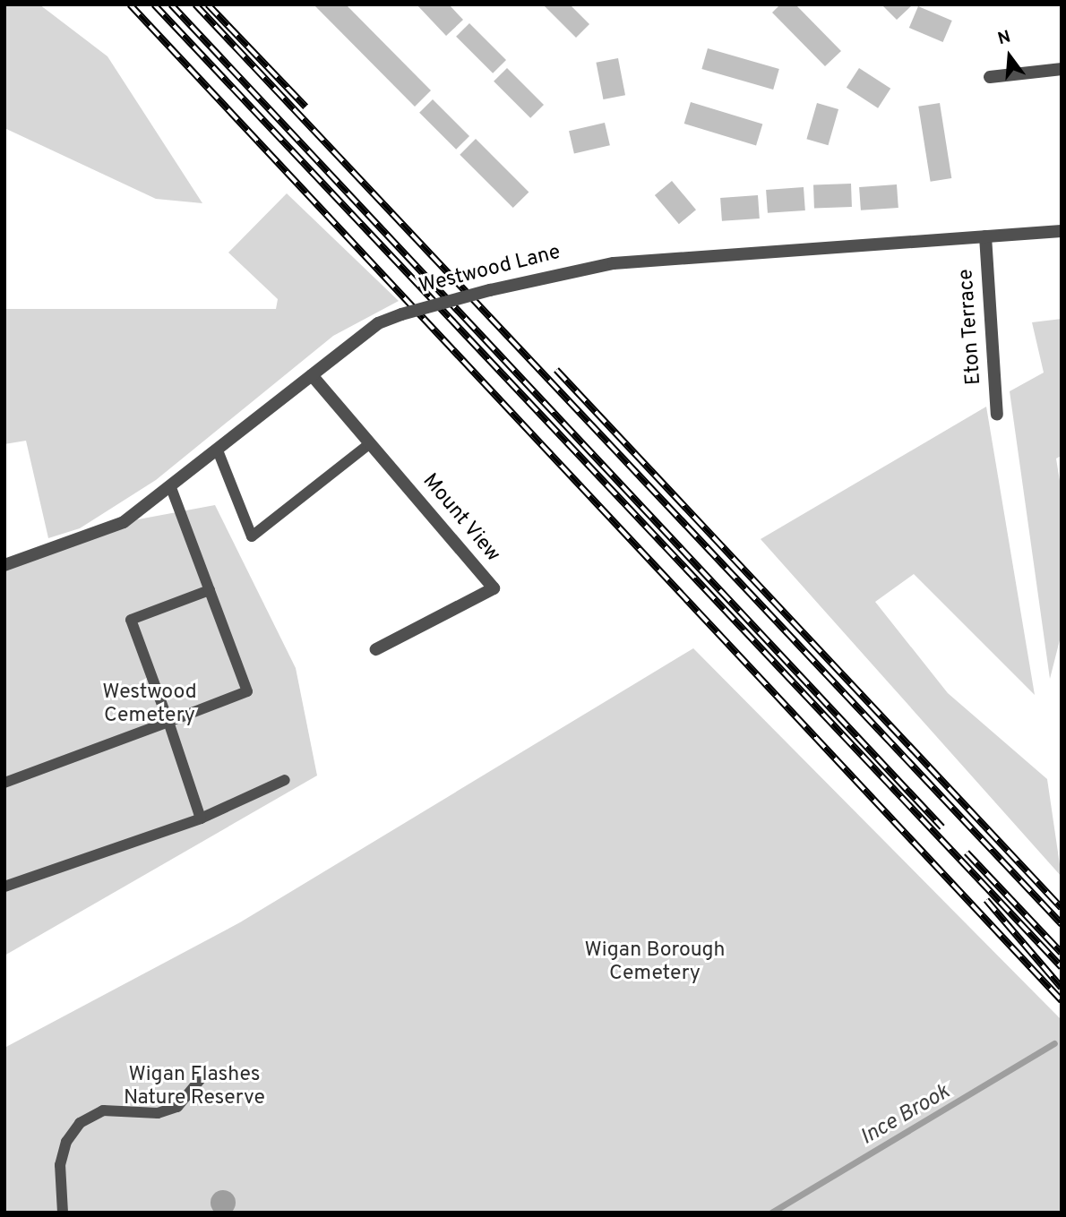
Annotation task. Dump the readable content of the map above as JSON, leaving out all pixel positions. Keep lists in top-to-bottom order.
{
  "streets": {
    "street": ["Westwood Lane", "Eton Terrace", "Mount View"]
  },
  "crossings": [
    ["Westwood Lane", "Eton Terrace"],
    ["Westwood Lane", "Mount View"]
  ],
  "water": ["Ince Brook"],
  "parks": ["Westwood Cemetery", "Wigan Borough Cemetery", "Wigan Flashes Nature Reserve"],
  "north": "top"
}
